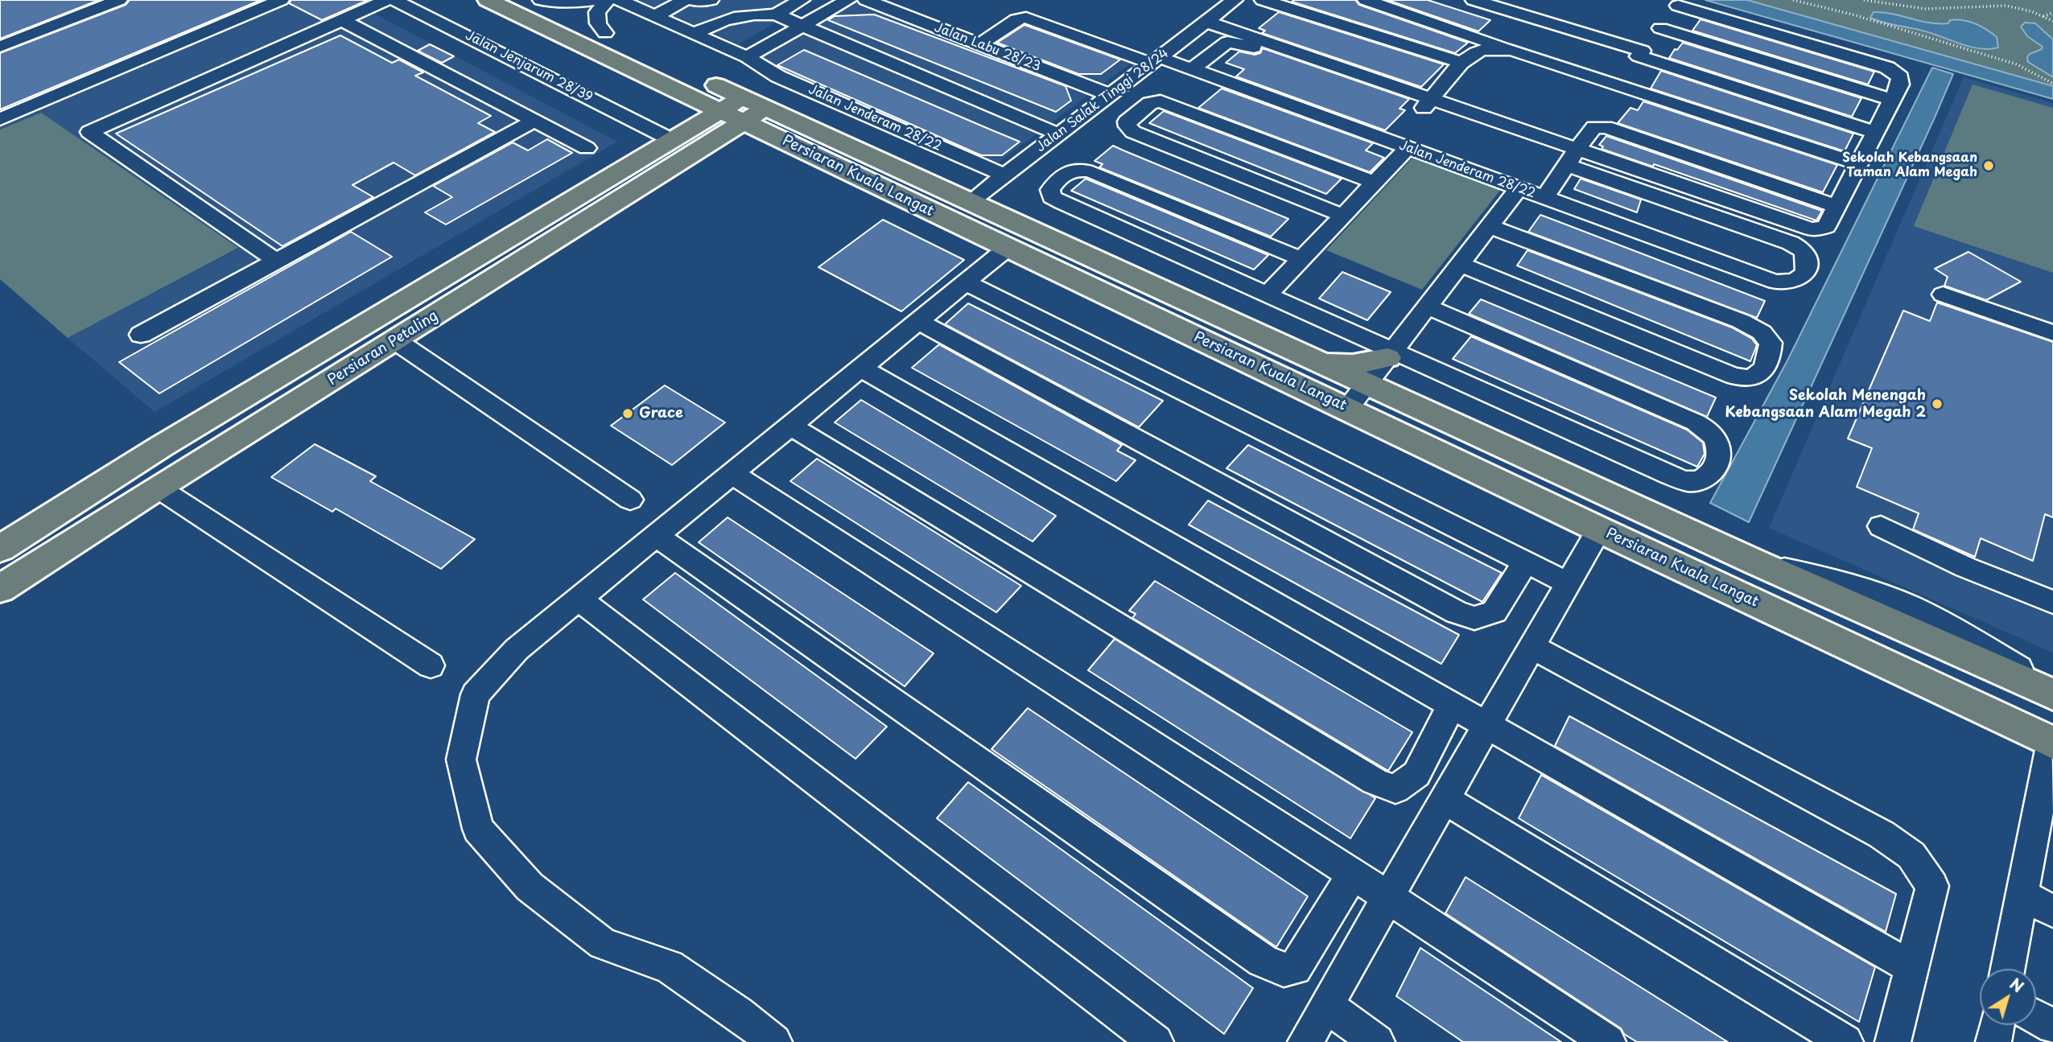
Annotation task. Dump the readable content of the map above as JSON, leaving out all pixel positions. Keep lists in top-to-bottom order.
{
  "streets": {
    "main road": ["Persiaran Kuala Langat", "Persiaran Petaling"],
    "street": [
      "Jalan Labu 28/23",
      "Jalan Jenjarum 28/39",
      "Jalan Salak Tinggi 28/24",
      "Jalan Jenderam 28/22"
    ]
  },
  "crossings": [
    ["Jalan Labu 28/23", "Jalan Salak Tinggi 28/24"],
    ["Jalan Labu 28/23", "Jalan Jenderam 28/22"],
    ["Jalan Salak Tinggi 28/24", "Jalan Jenderam 28/22"],
    ["Jalan Salak Tinggi 28/24", "Persiaran Kuala Langat"],
    ["Persiaran Kuala Langat", "Persiaran Petaling"]
  ],
  "places": ["Sekolah Kebangsaan Taman Alam Megah", "Sekolah Menengah Kebangsaan Alam Megah 2", "Grace"],
  "north": "top right"
}
